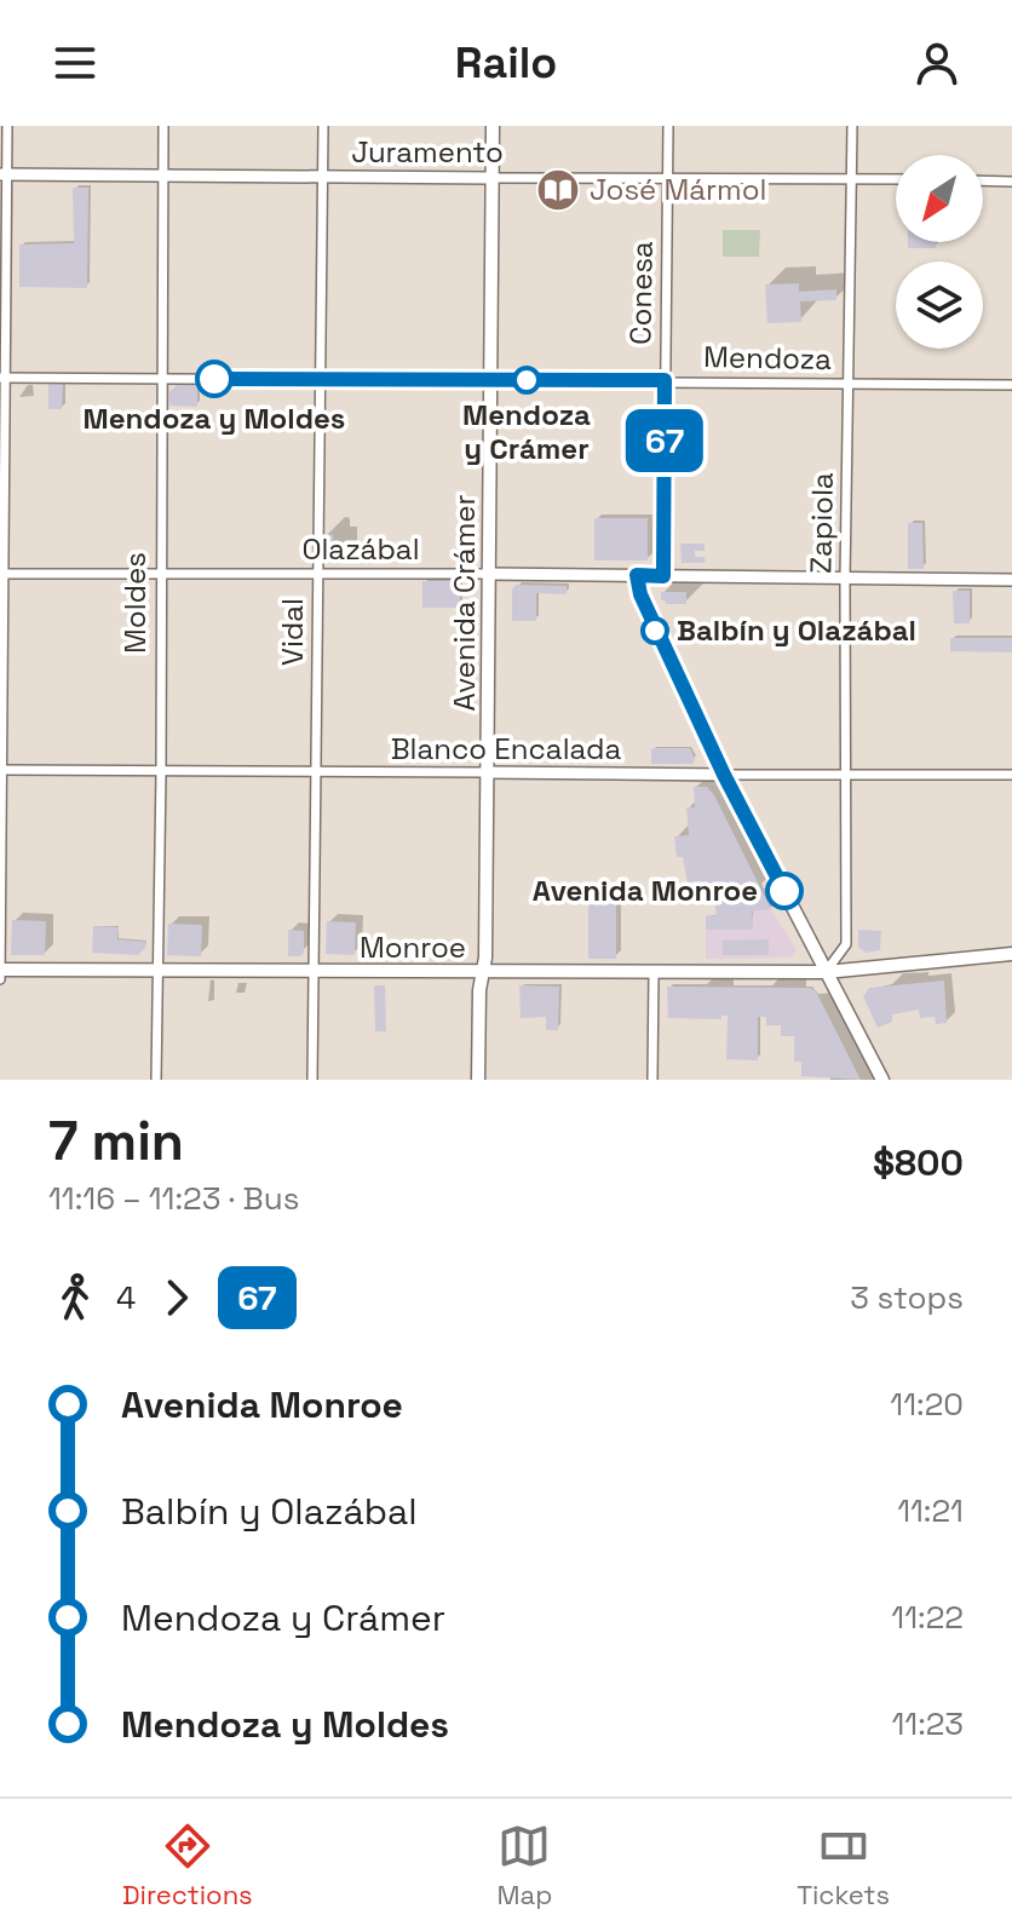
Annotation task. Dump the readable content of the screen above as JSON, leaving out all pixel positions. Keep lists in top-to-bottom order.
{
  "streets": {
    "main road": ["Avenida Crámer", "Monroe"],
    "street": [
      "Juramento",
      "Conesa",
      "Mendoza",
      "Zapiola",
      "Olazábal",
      "Moldes",
      "Vidal",
      "Blanco Encalada"
    ]
  },
  "crossings": [
    ["Juramento", "Conesa"],
    ["Juramento", "Zapiola"],
    ["Juramento", "Moldes"],
    ["Juramento", "Avenida Crámer"],
    ["Juramento", "Vidal"],
    ["Conesa", "Mendoza"],
    ["Conesa", "Olazábal"],
    ["Mendoza", "Zapiola"],
    ["Mendoza", "Moldes"],
    ["Mendoza", "Avenida Crámer"],
    ["Mendoza", "Vidal"],
    ["Zapiola", "Olazábal"],
    ["Zapiola", "Blanco Encalada"],
    ["Zapiola", "Monroe"],
    ["Olazábal", "Moldes"],
    ["Olazábal", "Avenida Crámer"],
    ["Olazábal", "Vidal"],
    ["Moldes", "Blanco Encalada"],
    ["Moldes", "Monroe"],
    ["Avenida Crámer", "Blanco Encalada"],
    ["Avenida Crámer", "Monroe"],
    ["Vidal", "Blanco Encalada"],
    ["Vidal", "Monroe"]
  ],
  "places": {
    "library": ["José Mármol"],
    "other": [
      "Mendoza y Moldes",
      "Mendoza y Crámer",
      "Balbín y Olazábal",
      "Avenida Monroe"
    ]
  },
  "lines": ["bus line 67"],
  "north": "bottom left",
  "page": {
    "header": "Railo",
    "on_map": "67",
    "heading": ["7 min", "11:16 – 11:23 · Bus", "$800"],
    "legs": ["4", "67", "3 stops"],
    "list": [
      {
        "name": "Avenida Monroe",
        "value": "11:20"
      },
      {
        "name": "Balbín y Olazábal",
        "value": "11:21"
      },
      {
        "name": "Mendoza y Crámer",
        "value": "11:22"
      },
      {
        "name": "Mendoza y Moldes",
        "value": "11:23"
      }
    ],
    "tabs": ["Directions", "Map", "Tickets"]
  }
}
